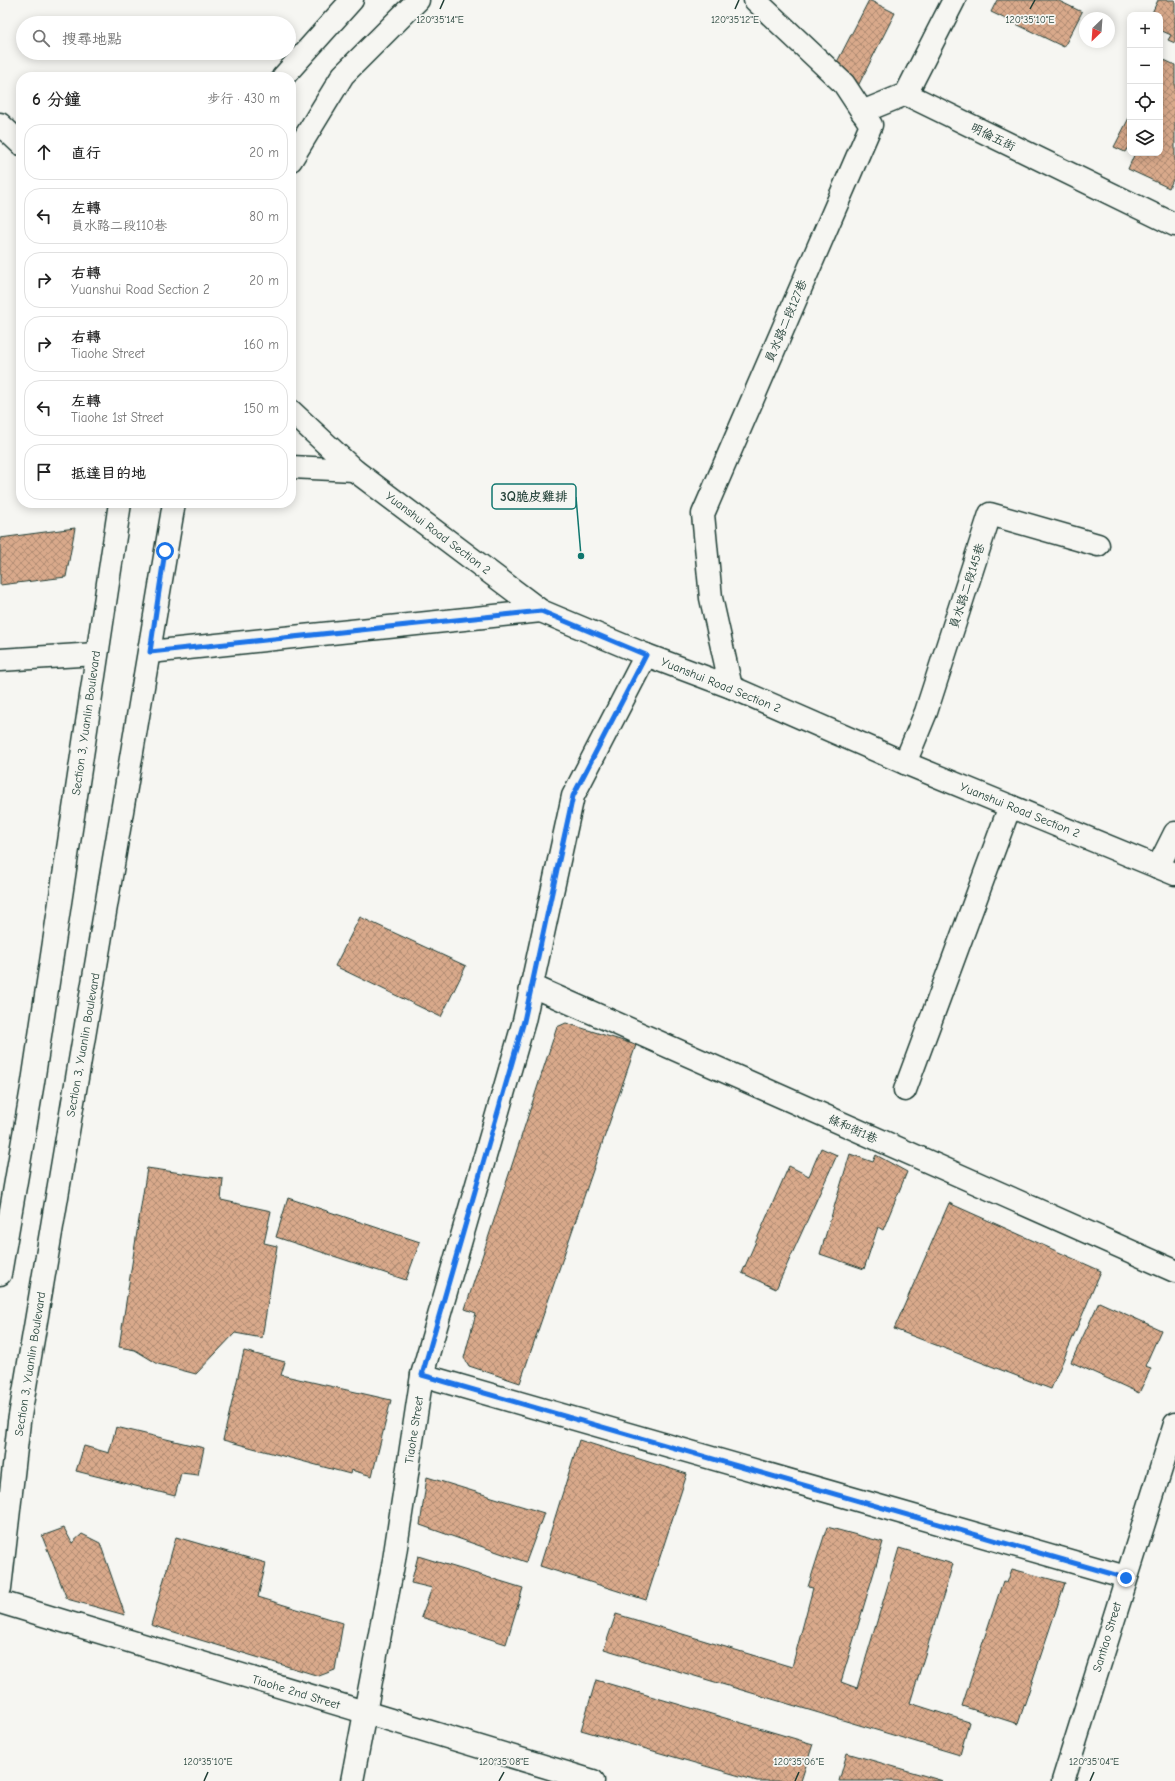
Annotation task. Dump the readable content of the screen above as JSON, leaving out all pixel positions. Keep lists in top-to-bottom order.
{
  "streets": {
    "street": [
      "明倫五街",
      "員水路二段127巷",
      "Yuanshui Road Section 2",
      "員水路二段145巷",
      "Section 3, Yuanlin Boulevard",
      "條和街1巷",
      "Tiaohe Street",
      "Santiao Street",
      "Tiaohe 2nd Street"
    ]
  },
  "crossings": [
    ["員水路二段127巷", "Yuanshui Road Section 2"],
    ["Yuanshui Road Section 2", "員水路二段145巷"],
    ["Yuanshui Road Section 2", "Tiaohe Street"],
    ["條和街1巷", "Tiaohe Street"],
    ["Tiaohe Street", "Tiaohe 2nd Street"]
  ],
  "places": ["3Q脆皮雞排"],
  "north": "bottom left",
  "page": {
    "map_buttons": ["+", "−"],
    "search": "搜尋地點",
    "heading": ["6 分鐘", "步行 · 430 m"],
    "list": [
      ["直行", "20 m"],
      ["左轉", "員水路二段110巷", "80 m"],
      ["右轉", "Yuanshui Road Section 2", "20 m"],
      ["右轉", "Tiaohe Street", "160 m"],
      ["左轉", "Tiaohe 1st Street", "150 m"],
      "抵達目的地"
    ]
  },
  "coordinates": [
    "120°35'14\"E",
    "120°35'10\"E",
    "120°35'12\"E",
    "120°35'08\"E",
    "120°35'06\"E",
    "120°35'04\"E"
  ]
}
